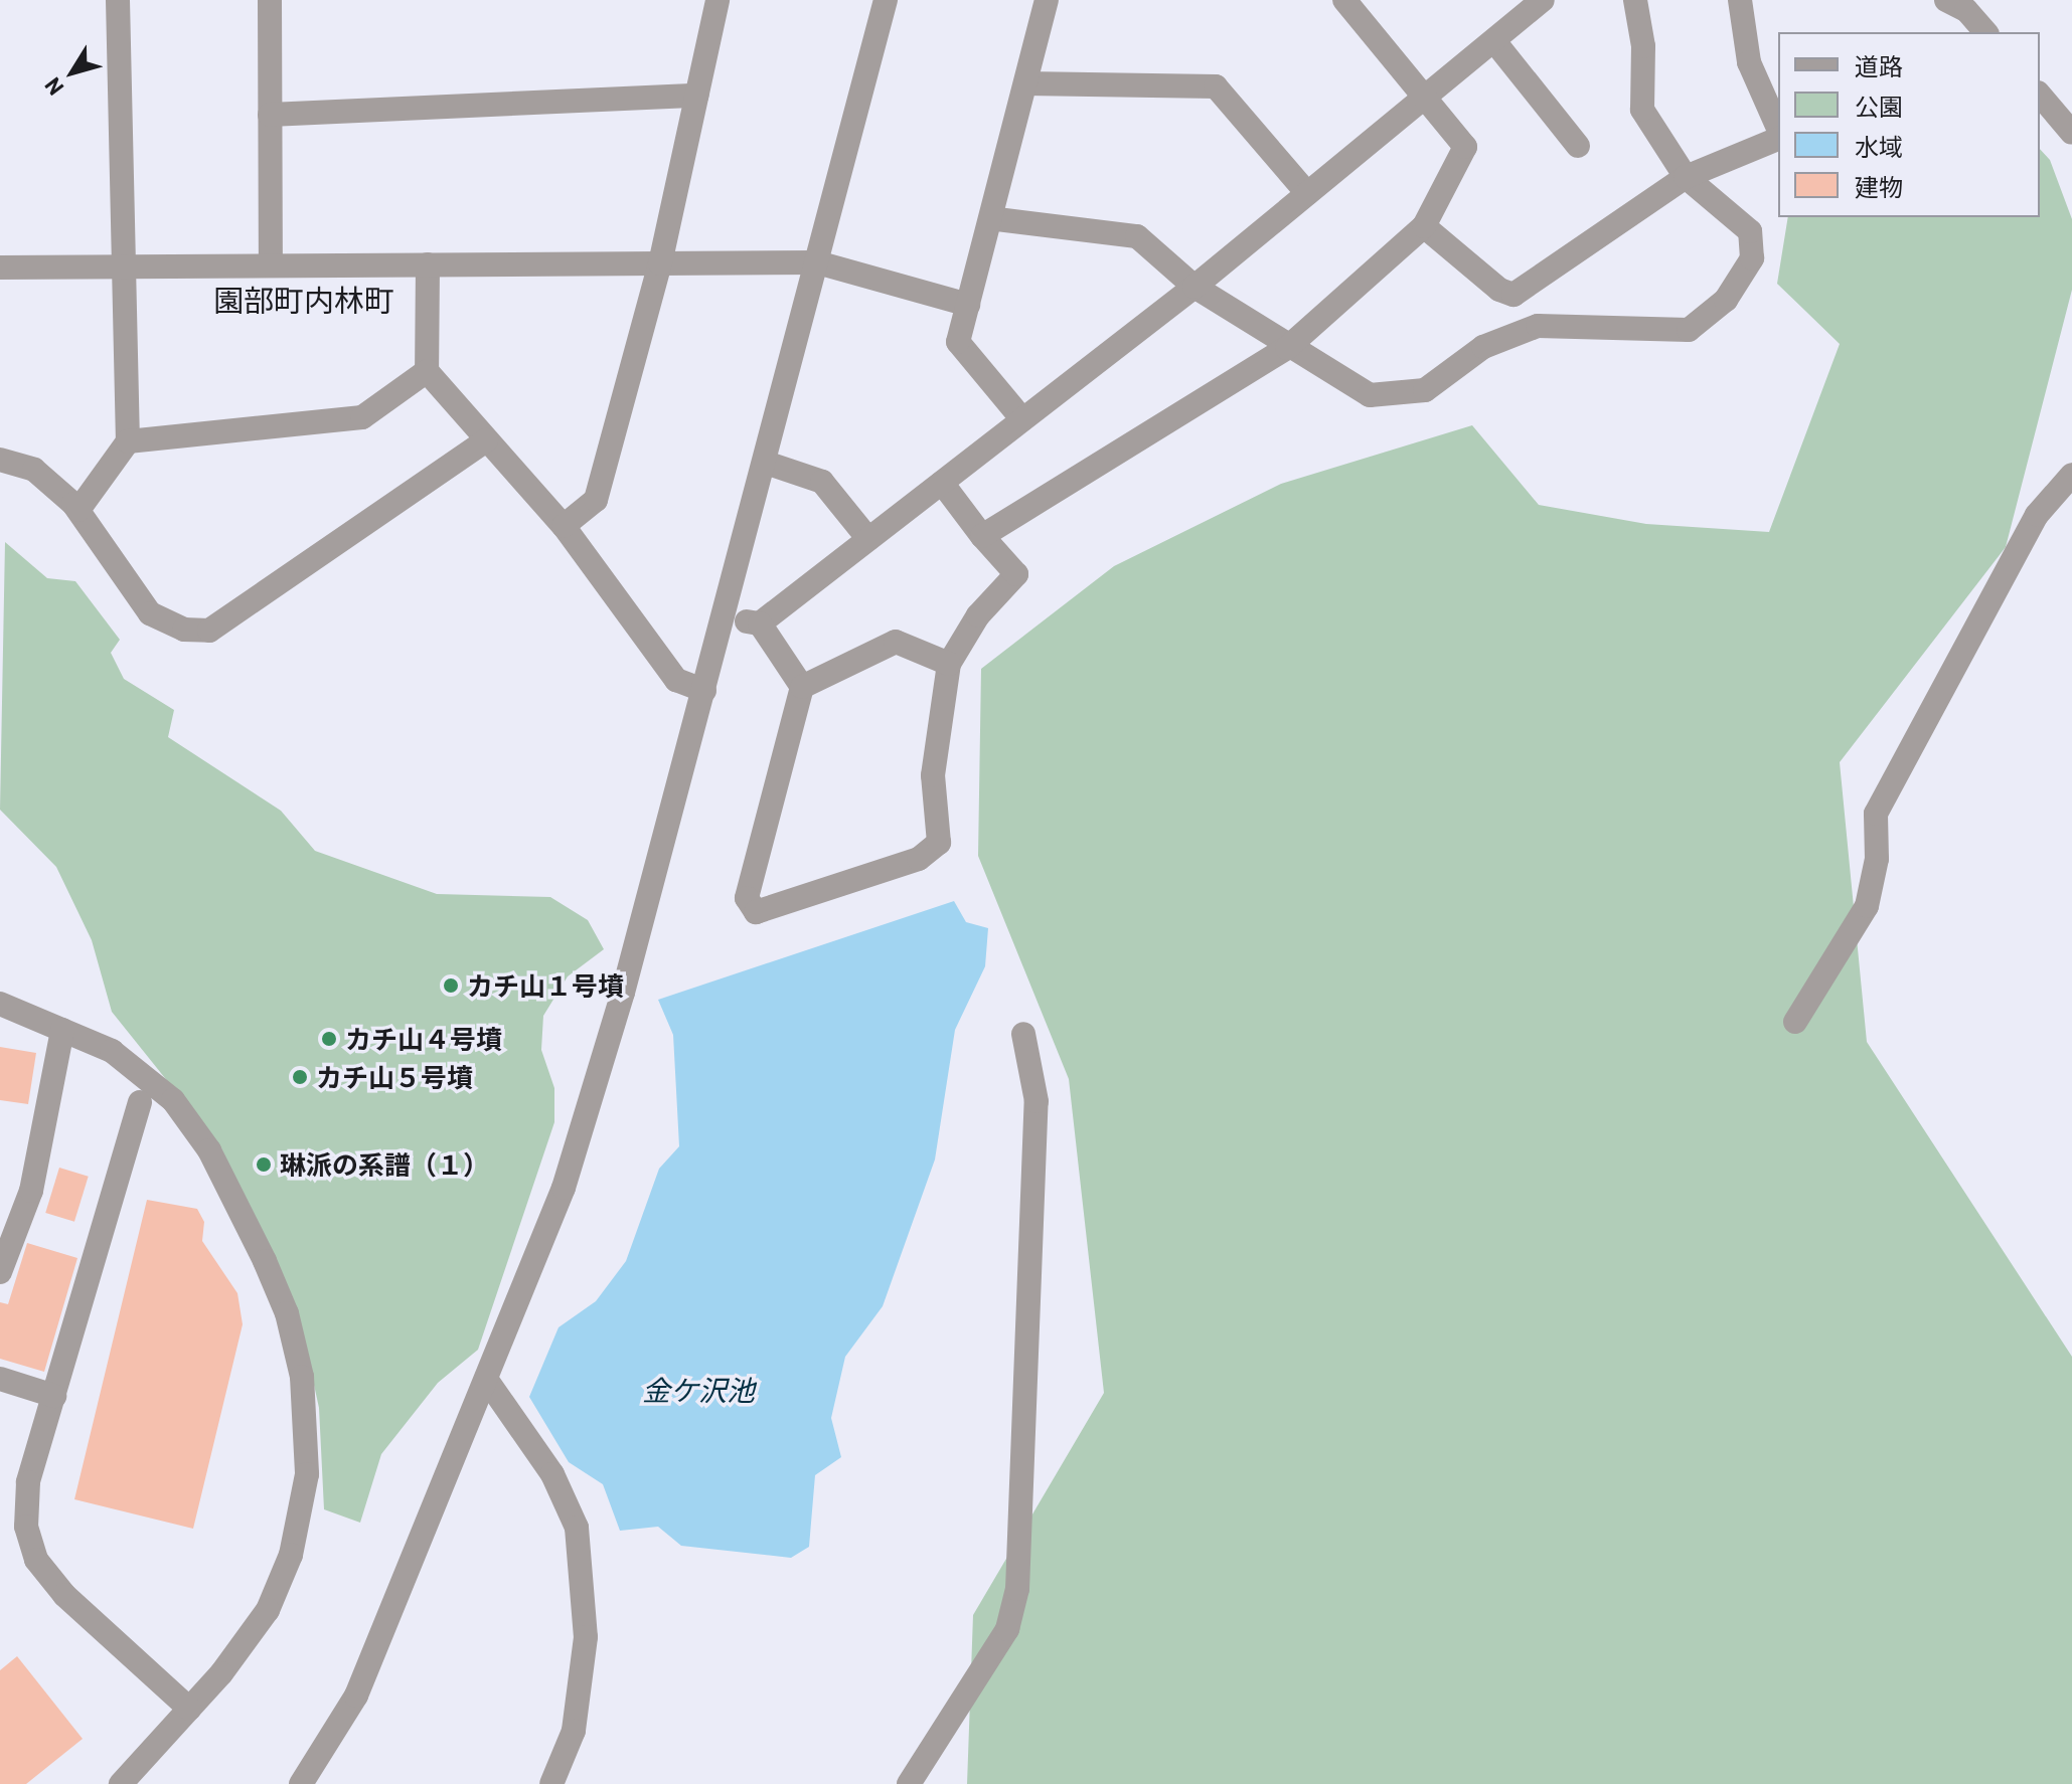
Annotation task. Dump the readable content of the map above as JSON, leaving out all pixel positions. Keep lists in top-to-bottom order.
{
  "districts": ["園部町内林町"],
  "water": ["金ケ沢池"],
  "places": [
    "カチ山１号墳",
    "カチ山４号墳",
    "カチ山５号墳",
    "琳派の系譜（１）"
  ],
  "legend": [
    "道路",
    "公園",
    "水域",
    "建物"
  ],
  "north": "bottom left"
}
